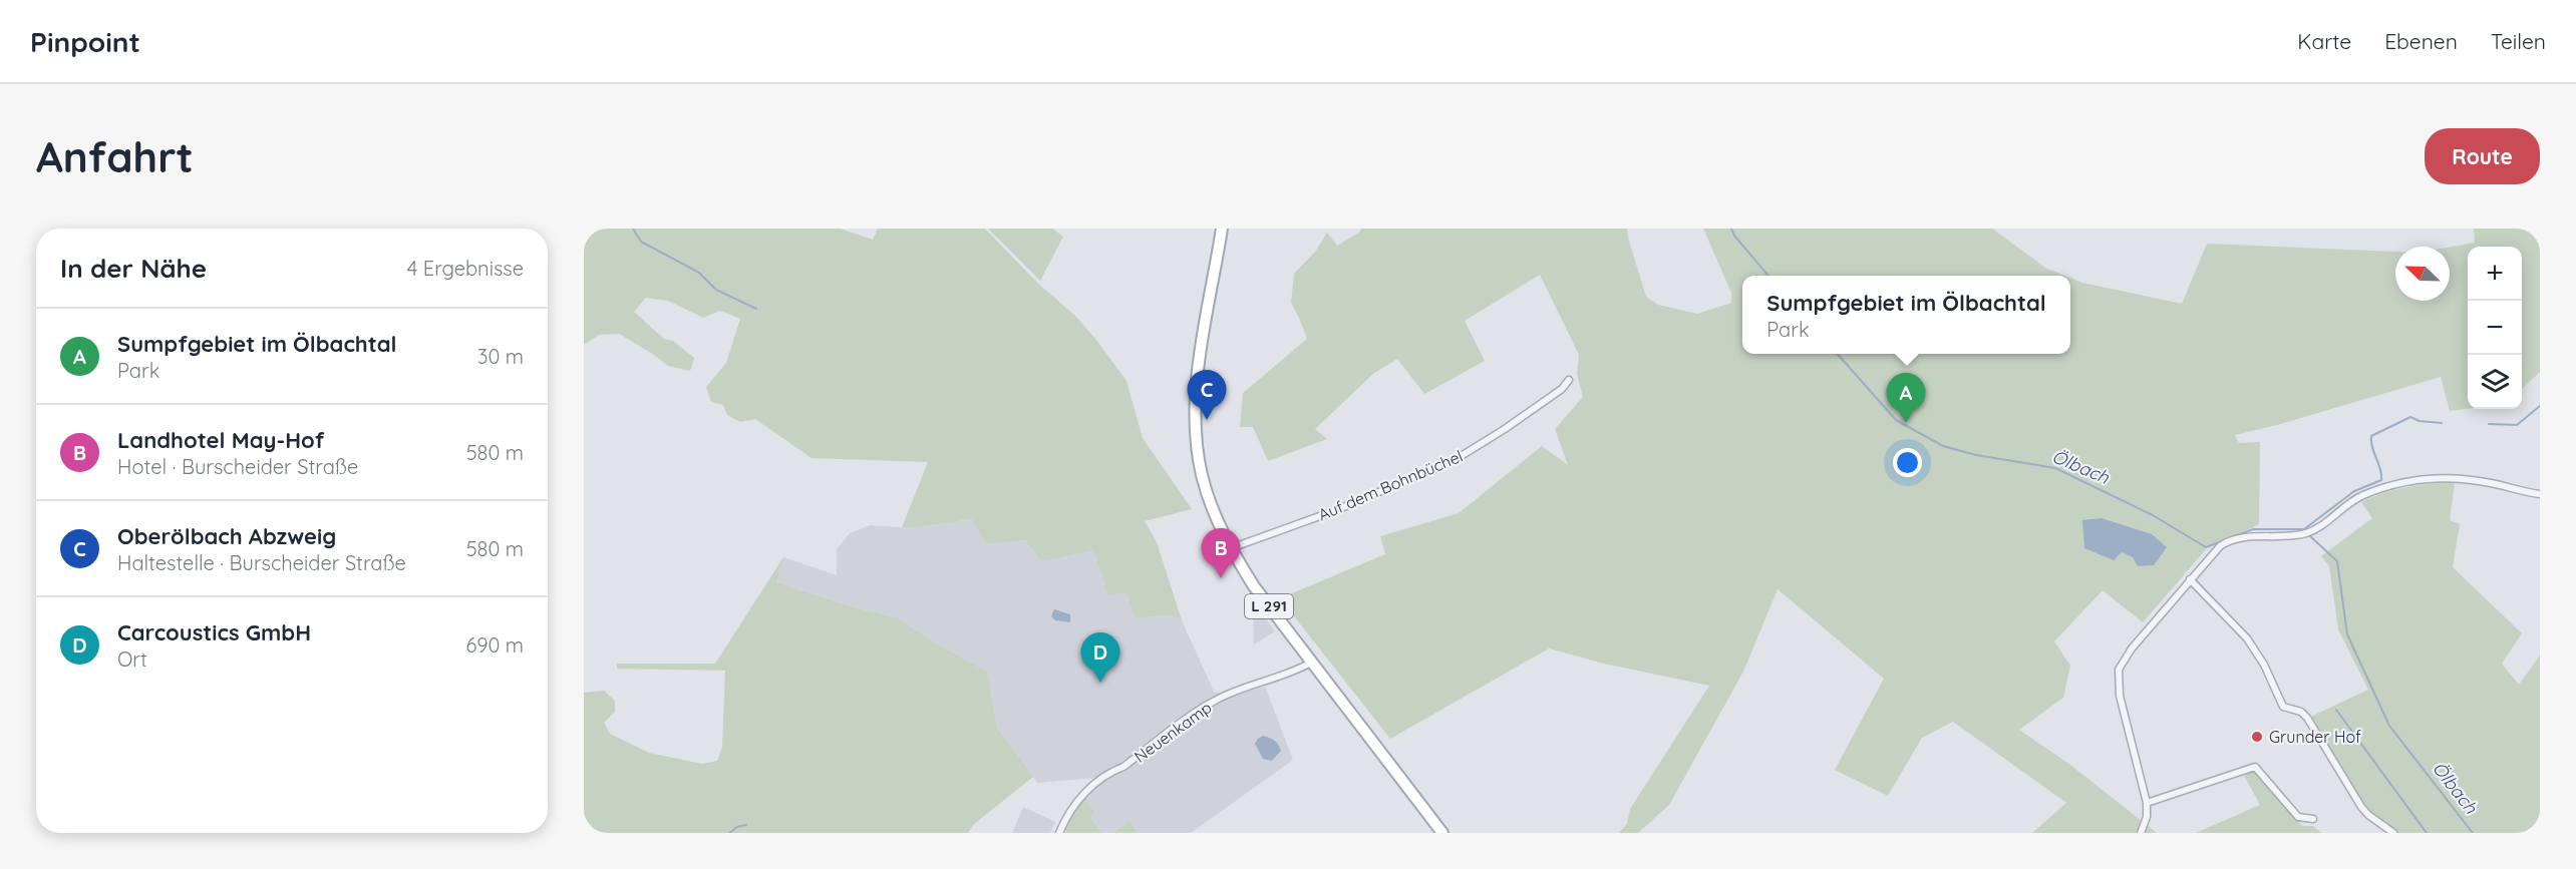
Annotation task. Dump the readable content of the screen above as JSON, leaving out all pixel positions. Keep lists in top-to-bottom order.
{
  "streets": {
    "main road": ["L 291"],
    "street": ["Auf dem Bohnbüchel", "Neuenkamp"]
  },
  "crossings": [
    ["Auf dem Bohnbüchel", "L 291"],
    ["L 291", "Neuenkamp"]
  ],
  "water": ["Ölbach"],
  "places": ["Grunder Hof"],
  "north": "top left",
  "page": {
    "header": "Pinpoint",
    "nav": ["Karte", "Ebenen", "Teilen"],
    "buttons": "Route",
    "title": "Anfahrt",
    "heading": ["In der Nähe", "4 Ergebnisse"],
    "map_buttons": ["+", "−"],
    "popup": ["Sumpfgebiet im Ölbachtal", "Park"],
    "list": [
      {
        "mark": "A",
        "name": "Sumpfgebiet im Ölbachtal",
        "note": "Park",
        "value": "30 m"
      },
      {
        "mark": "B",
        "name": "Landhotel May-Hof",
        "note": "Hotel · Burscheider Straße",
        "value": "580 m"
      },
      {
        "mark": "C",
        "name": "Oberölbach Abzweig",
        "note": "Haltestelle · Burscheider Straße",
        "value": "580 m"
      },
      {
        "mark": "D",
        "name": "Carcoustics GmbH",
        "note": "Ort",
        "value": "690 m"
      }
    ],
    "pins": [
      "C",
      "A",
      "B",
      "D"
    ]
  }
}
